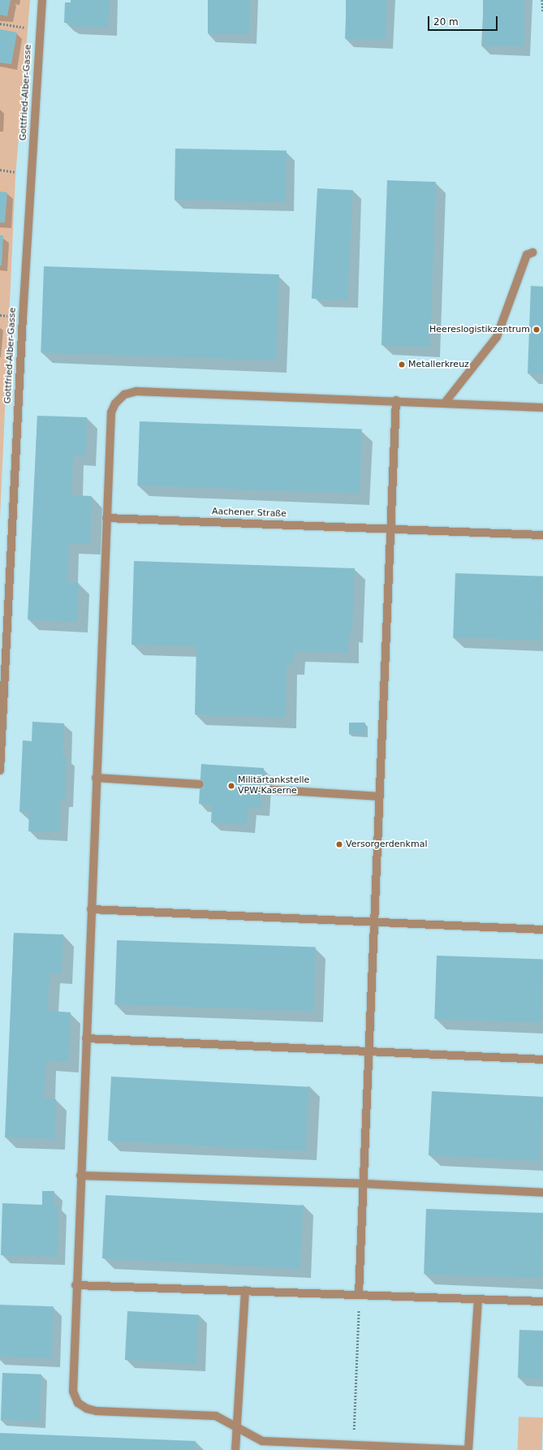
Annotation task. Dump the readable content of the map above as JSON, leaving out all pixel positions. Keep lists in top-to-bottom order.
{
  "streets": {
    "street": ["Gottfried-Alber-Gasse", "Aachener Straße"]
  },
  "places": [
    "Heereslogistikzentrum",
    "Metallerkreuz",
    "Militärtankstelle VPW-Kaserne",
    "Versorgerdenkmal"
  ],
  "scale_bar": "20 m"
}
